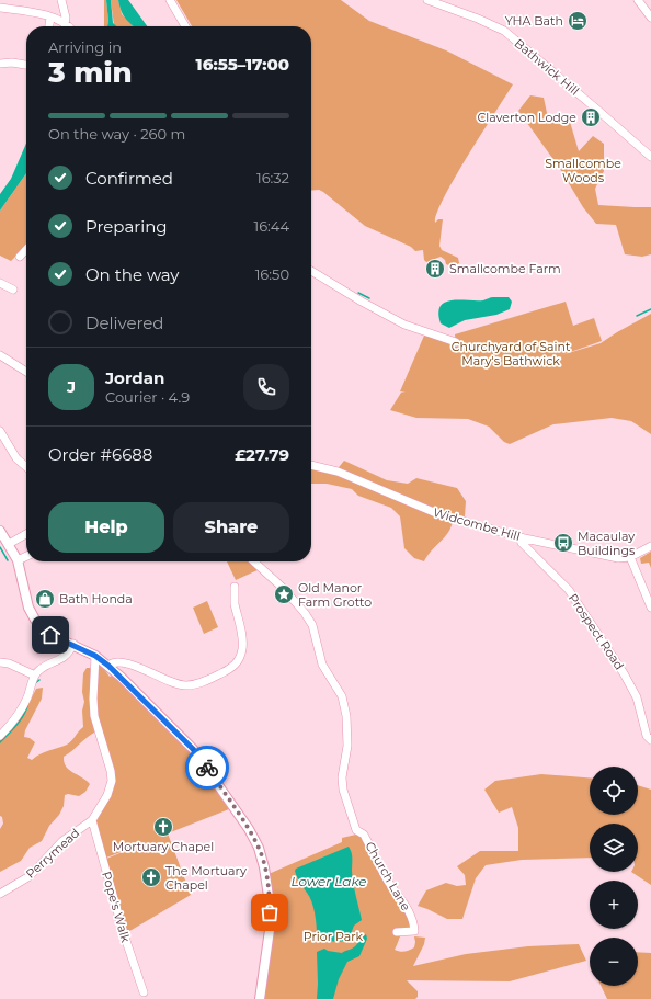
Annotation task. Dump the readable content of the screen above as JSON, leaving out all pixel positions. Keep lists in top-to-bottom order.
{
  "streets": {
    "street": [
      "Bathwick Hill",
      "Widcombe Hill",
      "Prospect Road",
      "Perrymead",
      "Church Lane",
      "Pope's Walk"
    ]
  },
  "crossings": [
    ["Widcombe Hill", "Prospect Road"],
    ["Perrymead", "Pope's Walk"]
  ],
  "water": ["Lower Lake"],
  "parks": ["Smallcombe Woods", "Churchyard of Saint Mary's Bathwick", "Prior Park"],
  "places": {
    "hotel": ["YHA Bath"],
    "building": ["Claverton Lodge", "Smallcombe Farm"],
    "bus stop": ["Macaulay Buildings"],
    "place": ["Old Manor Farm Grotto"],
    "shop": ["Bath Honda"],
    "church": ["Mortuary Chapel", "The Mortuary Chapel"]
  },
  "page": {
    "heading": ["3 min", "Arriving in", "16:55–17:00"],
    "panel": [
      "Jordan",
      "Courier · 4.9",
      "Order #6688",
      "£27.79"
    ],
    "bar": "On the way · 260 m",
    "list": [
      ["Confirmed", "16:32"],
      ["Preparing", "16:44"],
      ["On the way", "16:50"],
      "Delivered"
    ],
    "round": "J",
    "buttons": ["Help", "Share"],
    "map_buttons": ["+", "−"]
  }
}
